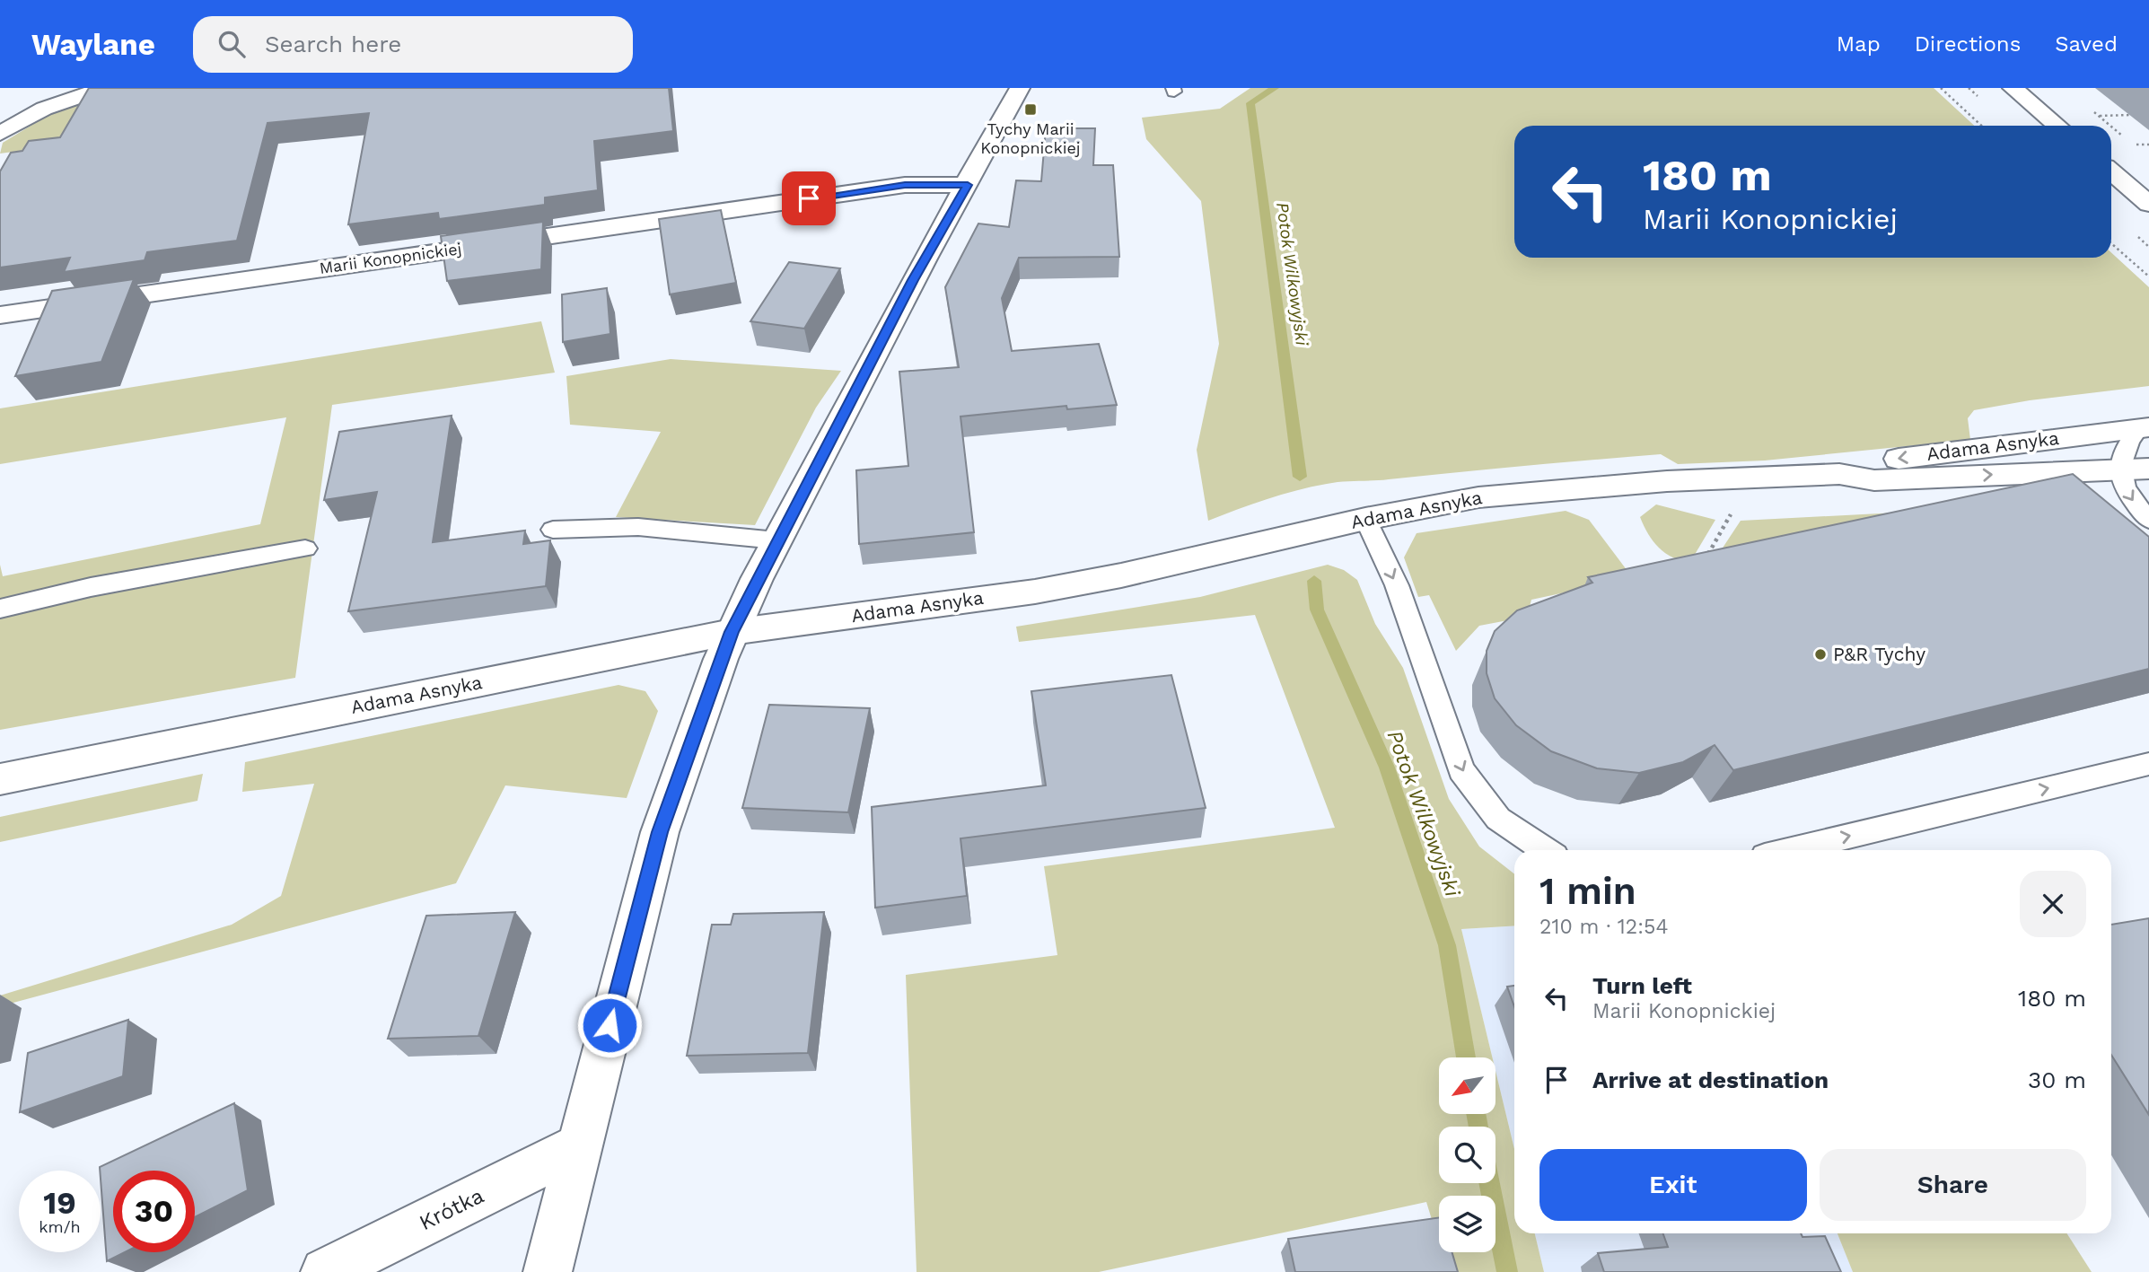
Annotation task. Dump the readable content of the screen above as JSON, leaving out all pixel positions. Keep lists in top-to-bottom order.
{
  "streets": {
    "street": ["Marii Konopnickiej", "Adama Asnyka", "Krótka"]
  },
  "water": ["Potok Wilkowyjski"],
  "places": {
    "transit": ["Tychy Marii Konopnickiej"],
    "other": ["P&R Tychy"]
  },
  "north": "bottom left",
  "page": {
    "header": "Waylane",
    "search": "Search here",
    "nav": ["Map", "Directions", "Saved"],
    "turn": ["180 m", "Marii Konopnickiej"],
    "heading": ["1 min", "210 m · 12:54"],
    "list": [
      {
        "name": "Turn left",
        "note": "Marii Konopnickiej",
        "value": "180 m"
      },
      {
        "name": "Arrive at destination",
        "value": "30 m"
      }
    ],
    "buttons": ["Exit", "Share"],
    "speed": "19 km/h",
    "limit": "30"
  }
}
